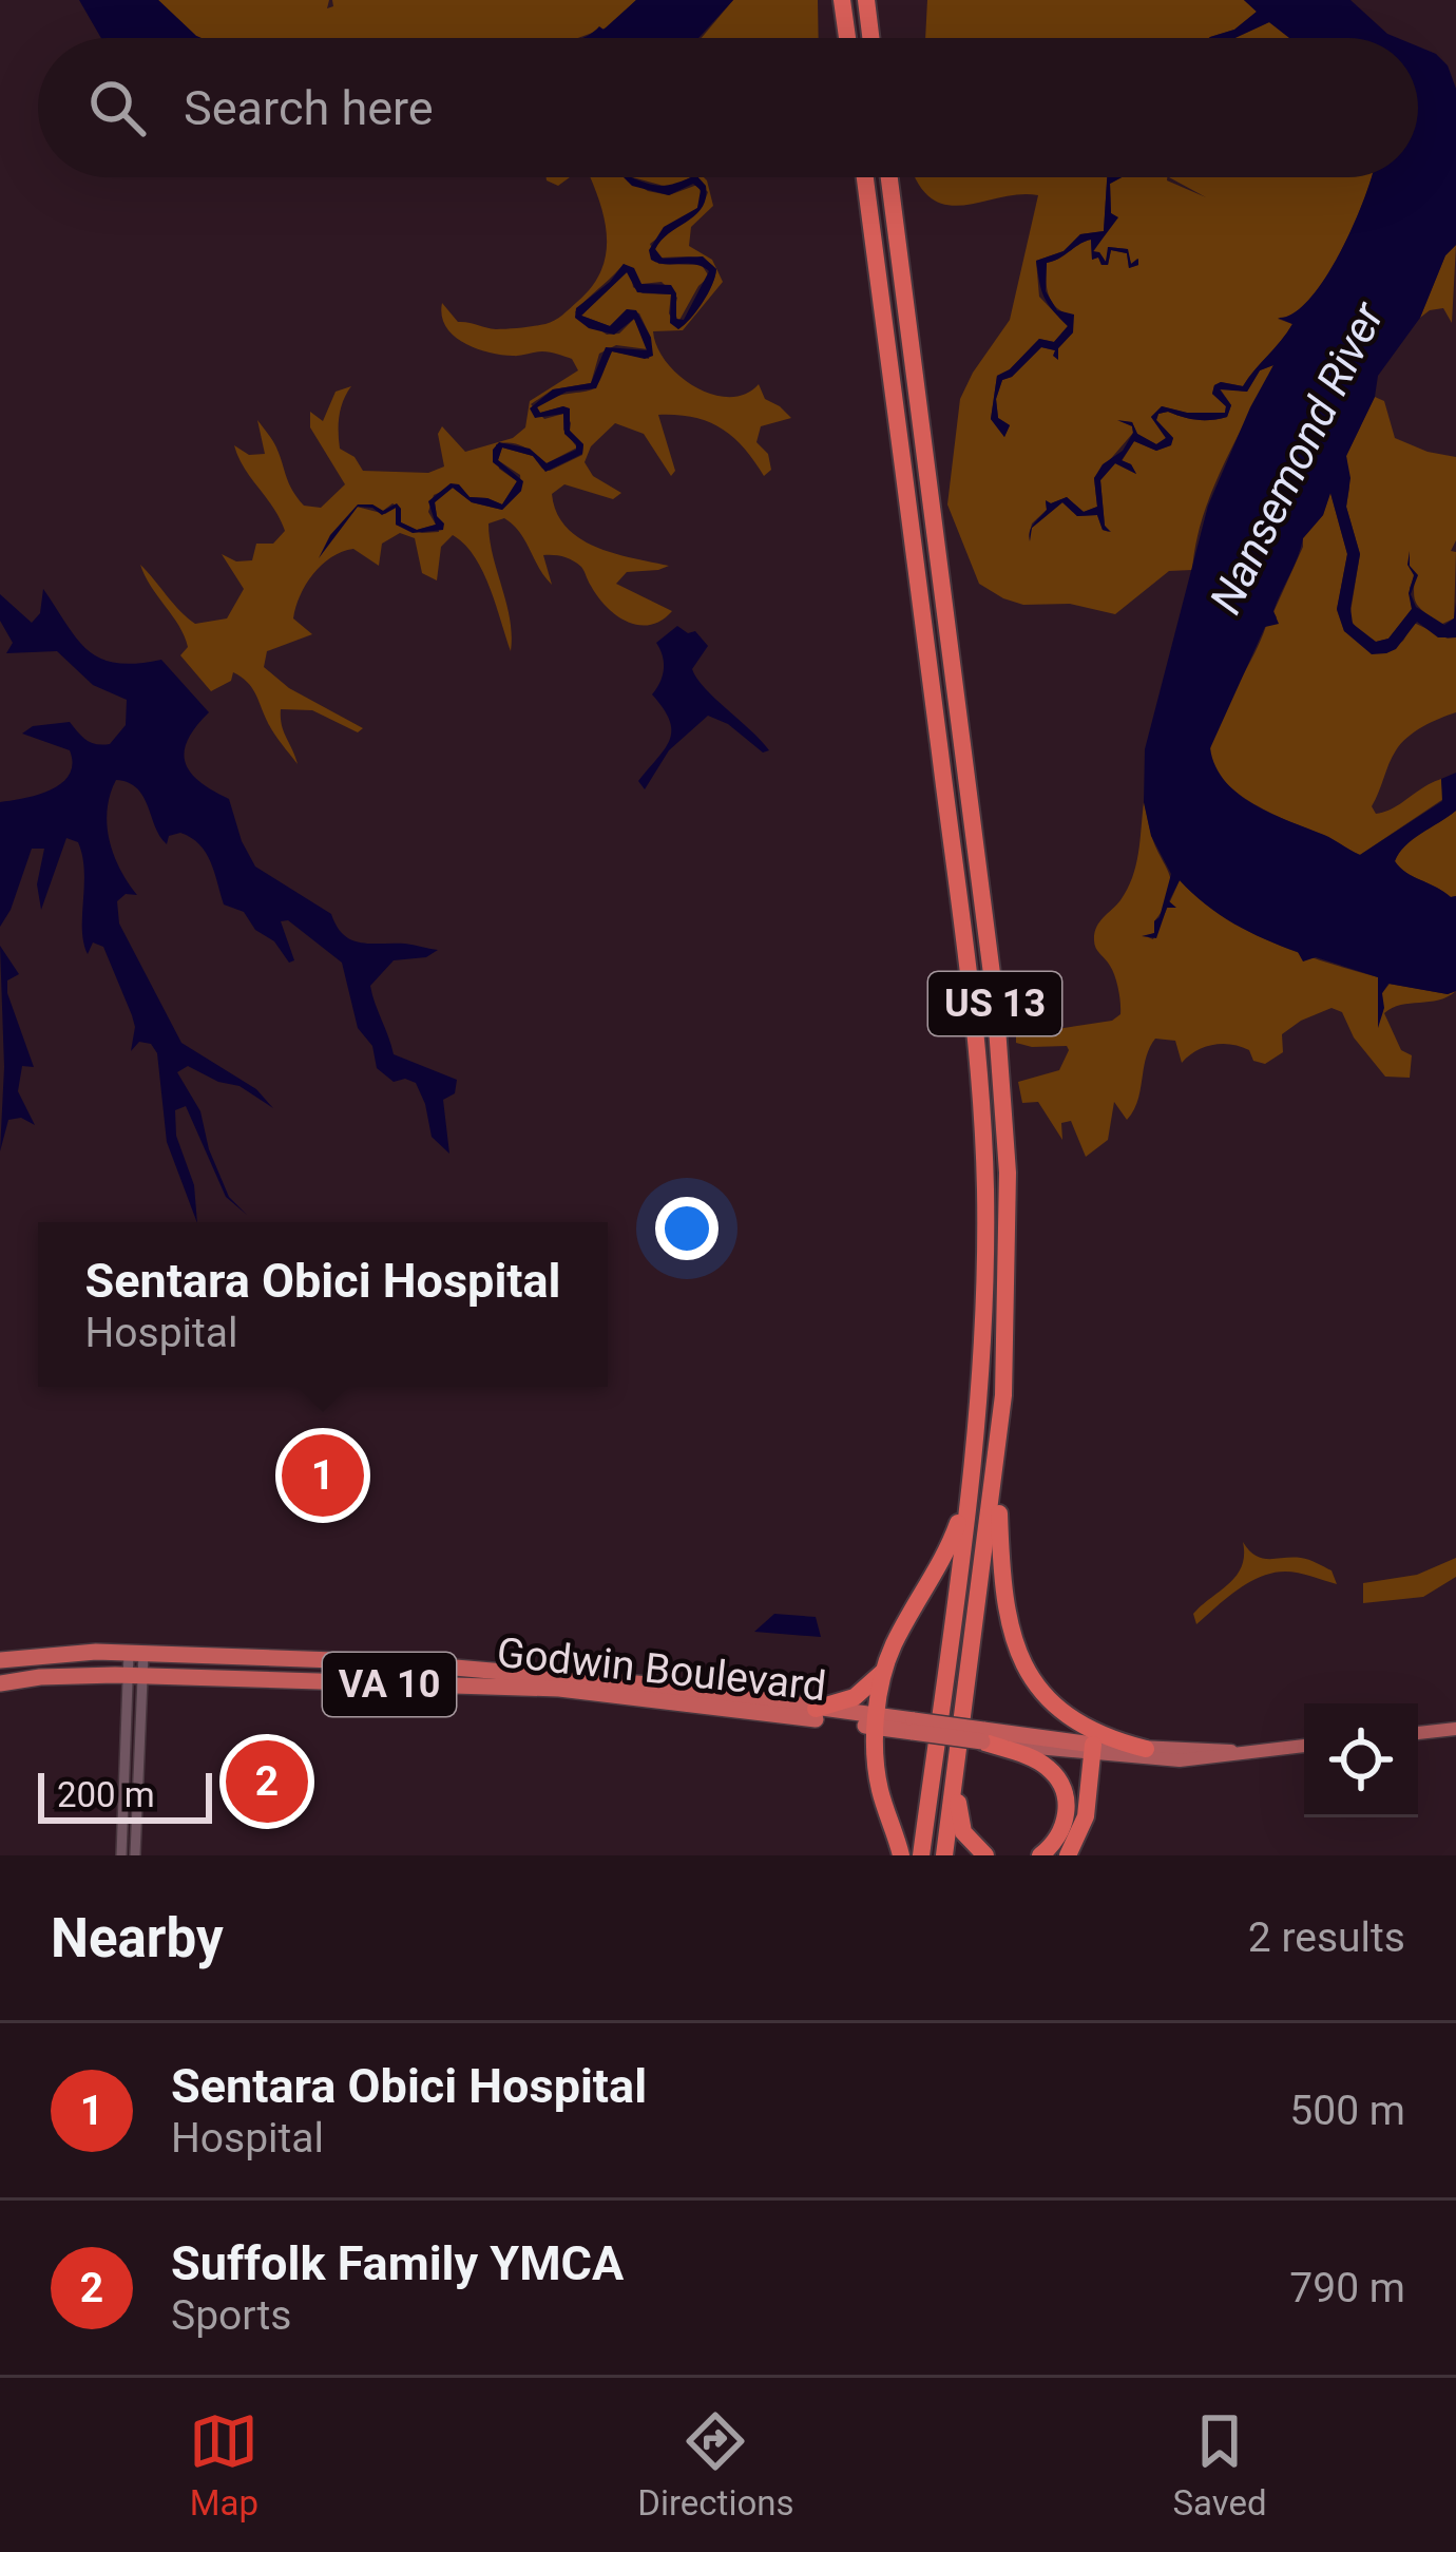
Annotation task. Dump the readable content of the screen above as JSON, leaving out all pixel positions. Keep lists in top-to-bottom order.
{
  "streets": {
    "highway": ["US 13", "Godwin Boulevard", "VA 10"]
  },
  "water": ["Nansemond River"],
  "scale_bar": "200 m",
  "page": {
    "search": "Search here",
    "popup": ["Sentara Obici Hospital", "Hospital"],
    "pins": ["1", "2"],
    "scale": "200 m",
    "heading": ["Nearby", "2 results"],
    "list": [
      {
        "mark": "1",
        "name": "Sentara Obici Hospital",
        "note": "Hospital",
        "value": "500 m"
      },
      {
        "mark": "2",
        "name": "Suffolk Family YMCA",
        "note": "Sports",
        "value": "790 m"
      }
    ],
    "nav": ["Map", "Directions", "Saved"]
  }
}
